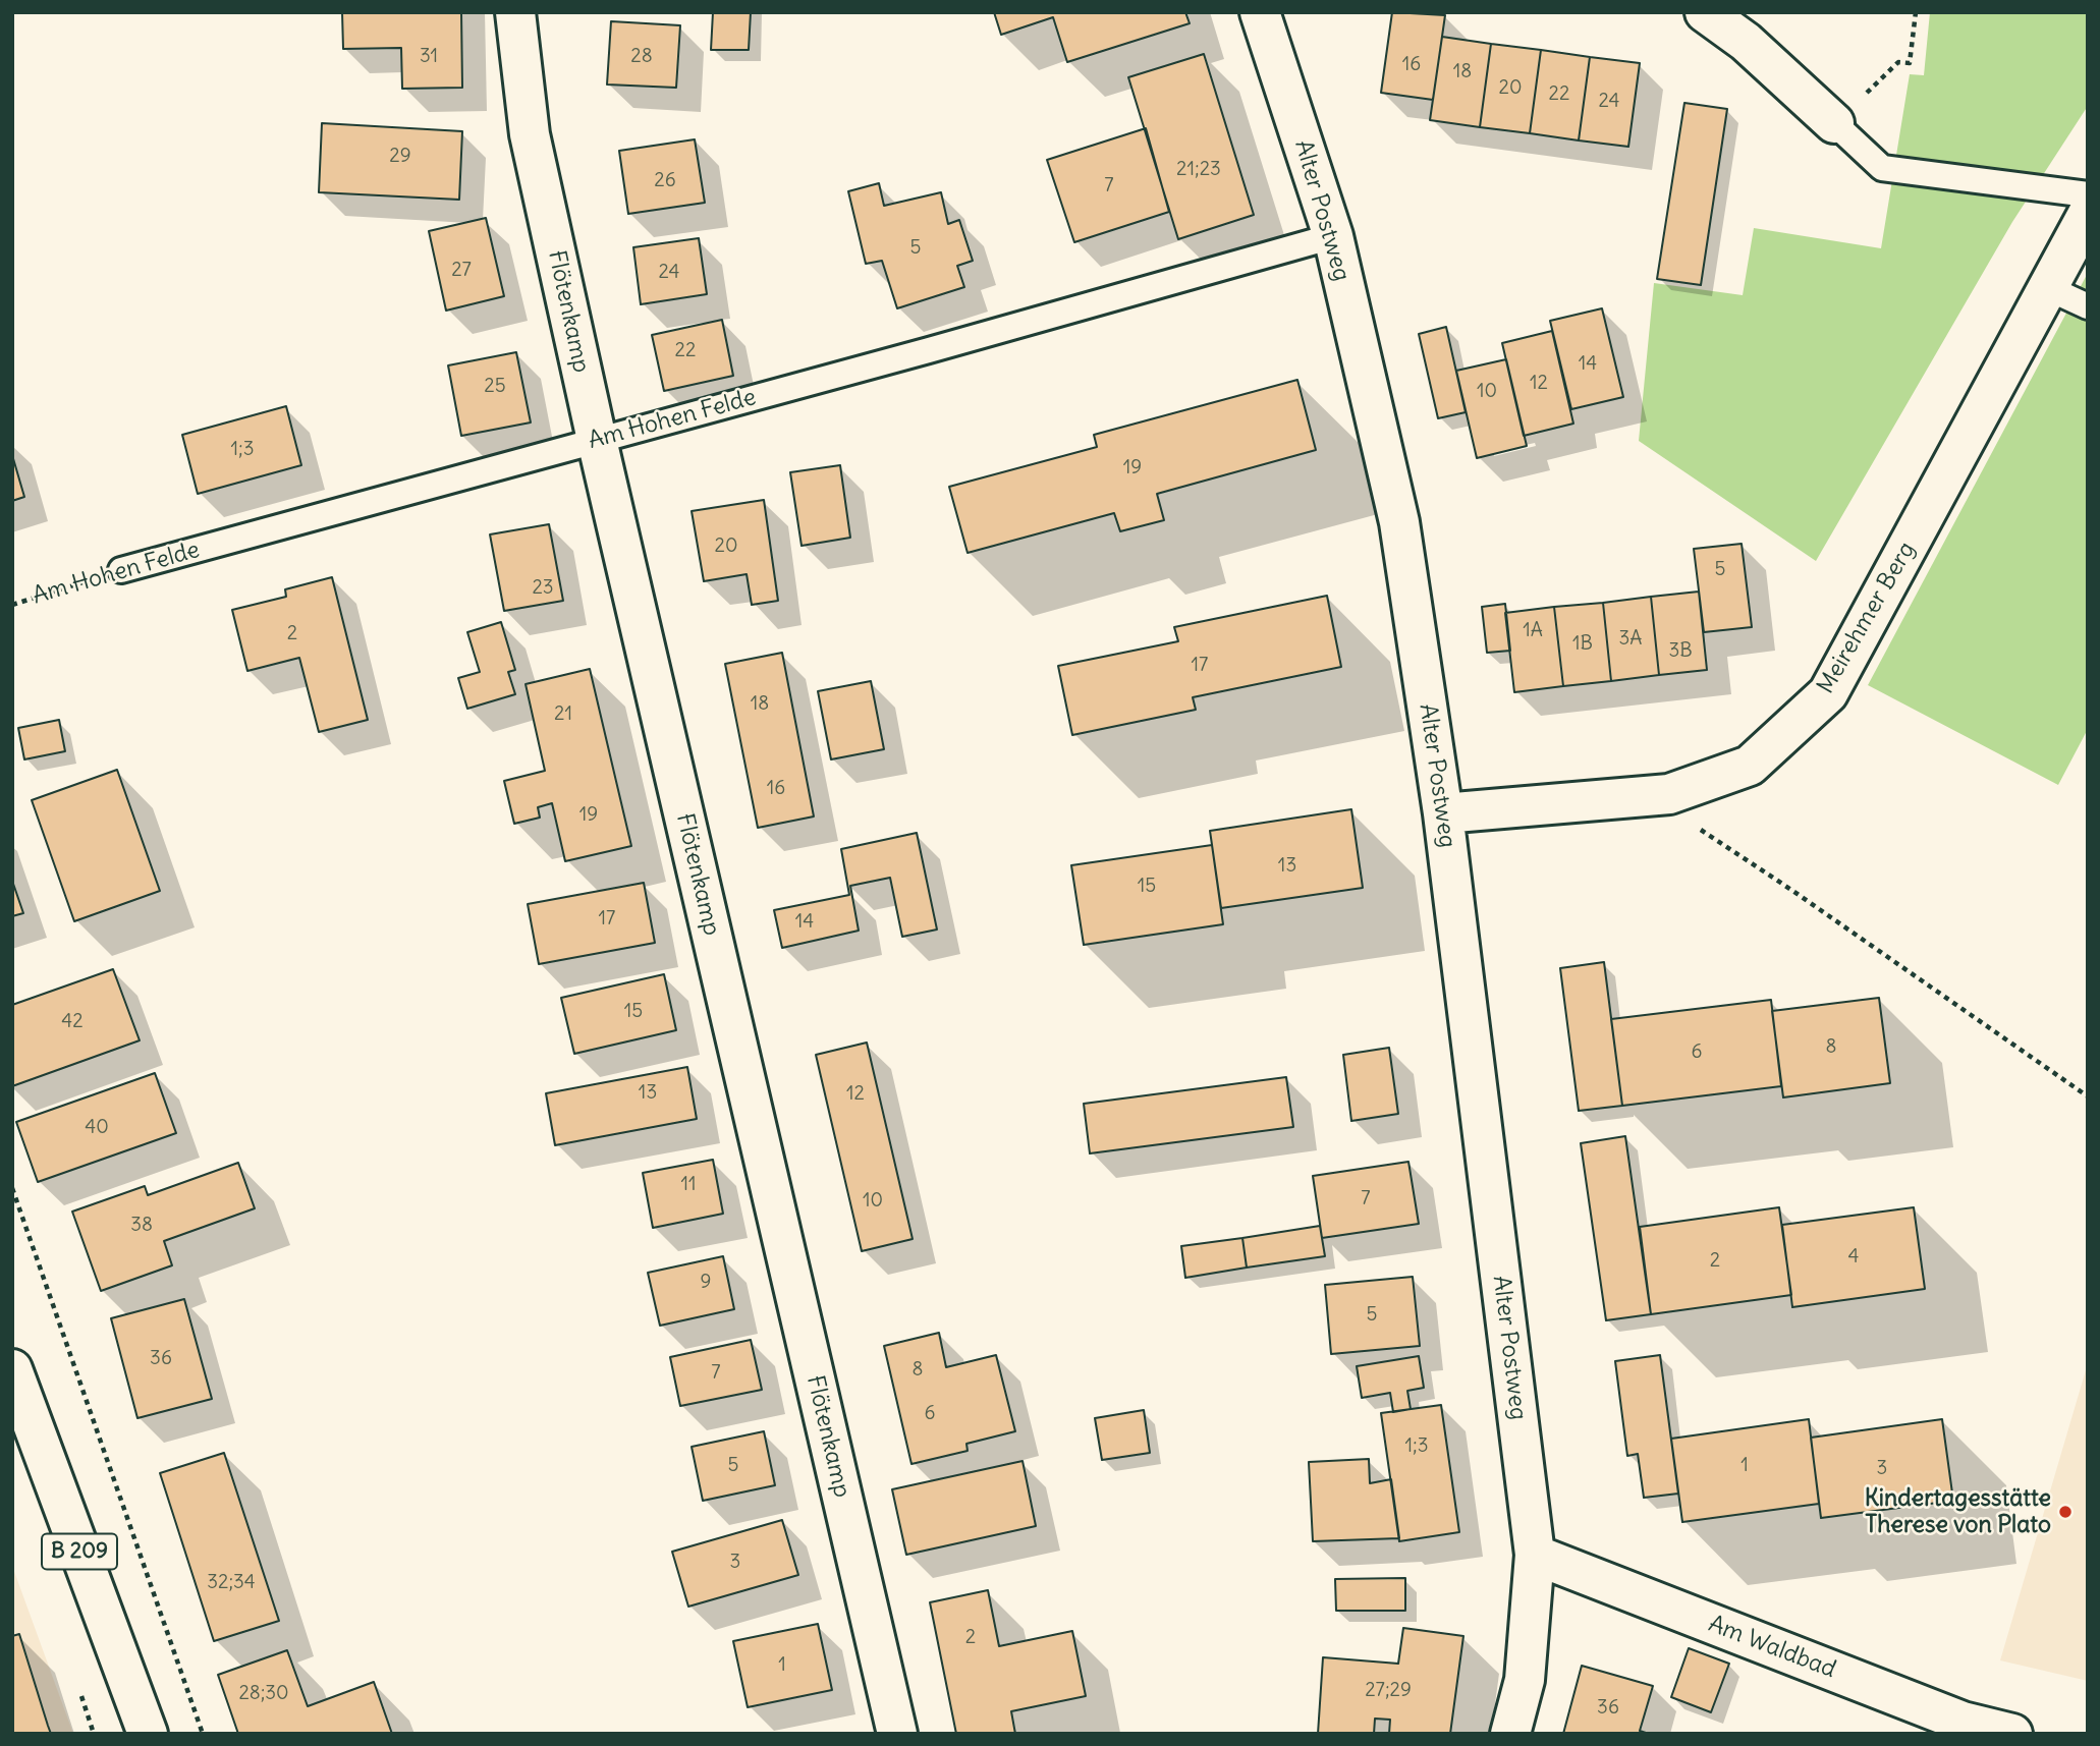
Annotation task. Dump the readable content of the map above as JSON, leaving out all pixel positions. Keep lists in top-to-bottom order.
{
  "streets": {
    "street": [
      "Alter Postweg",
      "Flötenkamp",
      "Meirehmer Berg",
      "B 209",
      "Am Waldbad"
    ],
    "lane": ["Am Hohen Felde"]
  },
  "crossings": [
    ["Alter Postweg", "Am Hohen Felde"],
    ["Alter Postweg", "Meirehmer Berg"],
    ["Alter Postweg", "Am Waldbad"],
    ["Flötenkamp", "Am Hohen Felde"]
  ],
  "places": ["Kindertagesstätte Therese von Plato"],
  "house_numbers": [
    "31",
    "28",
    "16",
    "18",
    "20",
    "22",
    "24",
    "29",
    "21;23",
    "26",
    "7",
    "5",
    "27",
    "24",
    "22",
    "14",
    "12",
    "25",
    "10",
    "1;3",
    "19",
    "20",
    "5",
    "23",
    "1A",
    "2",
    "3A",
    "1B",
    "3B",
    "17",
    "18",
    "21",
    "16",
    "19",
    "13",
    "15",
    "17",
    "14",
    "15",
    "42",
    "8",
    "6",
    "13",
    "12",
    "40",
    "11",
    "7",
    "10",
    "38",
    "4",
    "2",
    "9",
    "5",
    "36",
    "8",
    "7",
    "6",
    "1;3",
    "5",
    "1",
    "3",
    "3",
    "32;34",
    "2",
    "1",
    "27;29",
    "28;30",
    "36"
  ]
}
